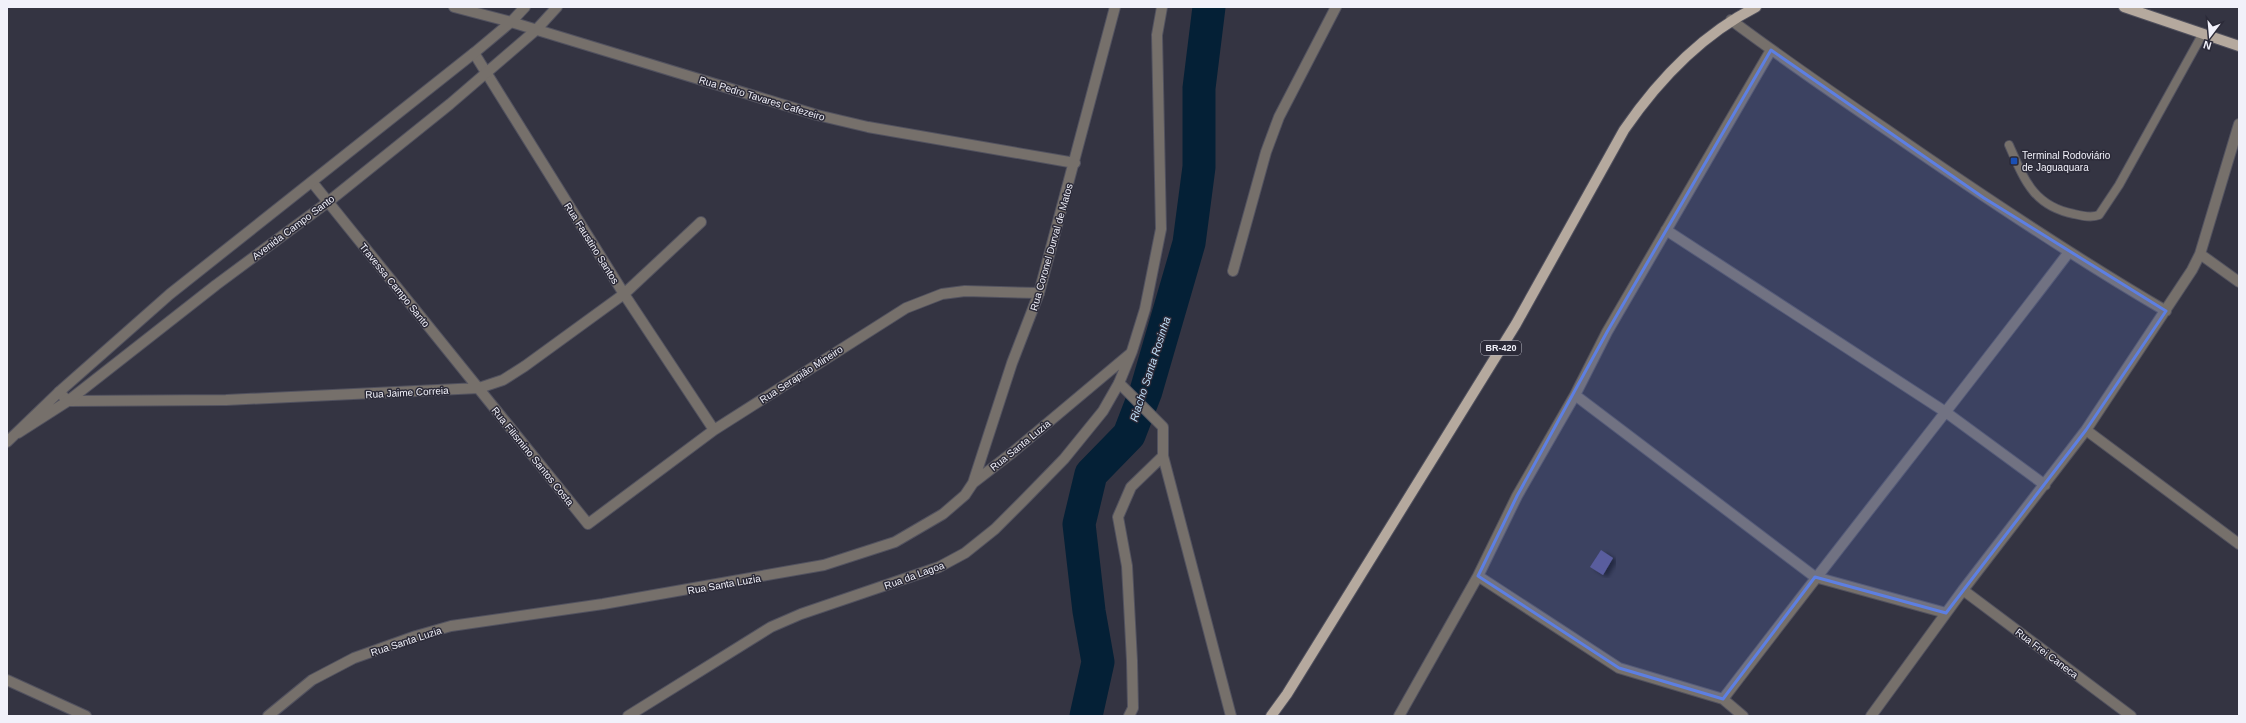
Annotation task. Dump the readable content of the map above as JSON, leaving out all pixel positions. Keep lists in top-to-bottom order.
{
  "streets": {
    "main road": ["BR-420"],
    "street": [
      "Rua Pedro Tavares Cafezeiro",
      "Avenida Campo Santo",
      "Rua Faustino Santos",
      "Rua Coronel Durval de Matos",
      "Travessa Campo Santo",
      "Rua Serapião Mineiro",
      "Rua Jaime Correia",
      "Rua Santa Luzia",
      "Rua Filismino Santos Costa",
      "Rua da Lagoa",
      "Rua Frei Caneca"
    ]
  },
  "crossings": [
    ["Rua Pedro Tavares Cafezeiro", "Avenida Campo Santo"],
    ["Rua Pedro Tavares Cafezeiro", "Rua Coronel Durval de Matos"],
    ["Avenida Campo Santo", "Rua Faustino Santos"],
    ["Avenida Campo Santo", "Travessa Campo Santo"],
    ["Avenida Campo Santo", "Rua Jaime Correia"],
    ["Rua Faustino Santos", "Rua Serapião Mineiro"],
    ["Rua Faustino Santos", "Rua Jaime Correia"],
    ["Rua Coronel Durval de Matos", "Rua Serapião Mineiro"],
    ["Rua Coronel Durval de Matos", "Rua Santa Luzia"],
    ["Travessa Campo Santo", "Rua Jaime Correia"],
    ["Travessa Campo Santo", "Rua Filismino Santos Costa"],
    ["Rua Serapião Mineiro", "Rua Filismino Santos Costa"],
    ["Rua Jaime Correia", "Rua Filismino Santos Costa"],
    ["Rua Santa Luzia", "Rua da Lagoa"]
  ],
  "water": ["Riacho Santa Rosinha"],
  "places": {
    "transit": ["Terminal Rodoviário de Jaguaquara"]
  },
  "north": "bottom"
}
